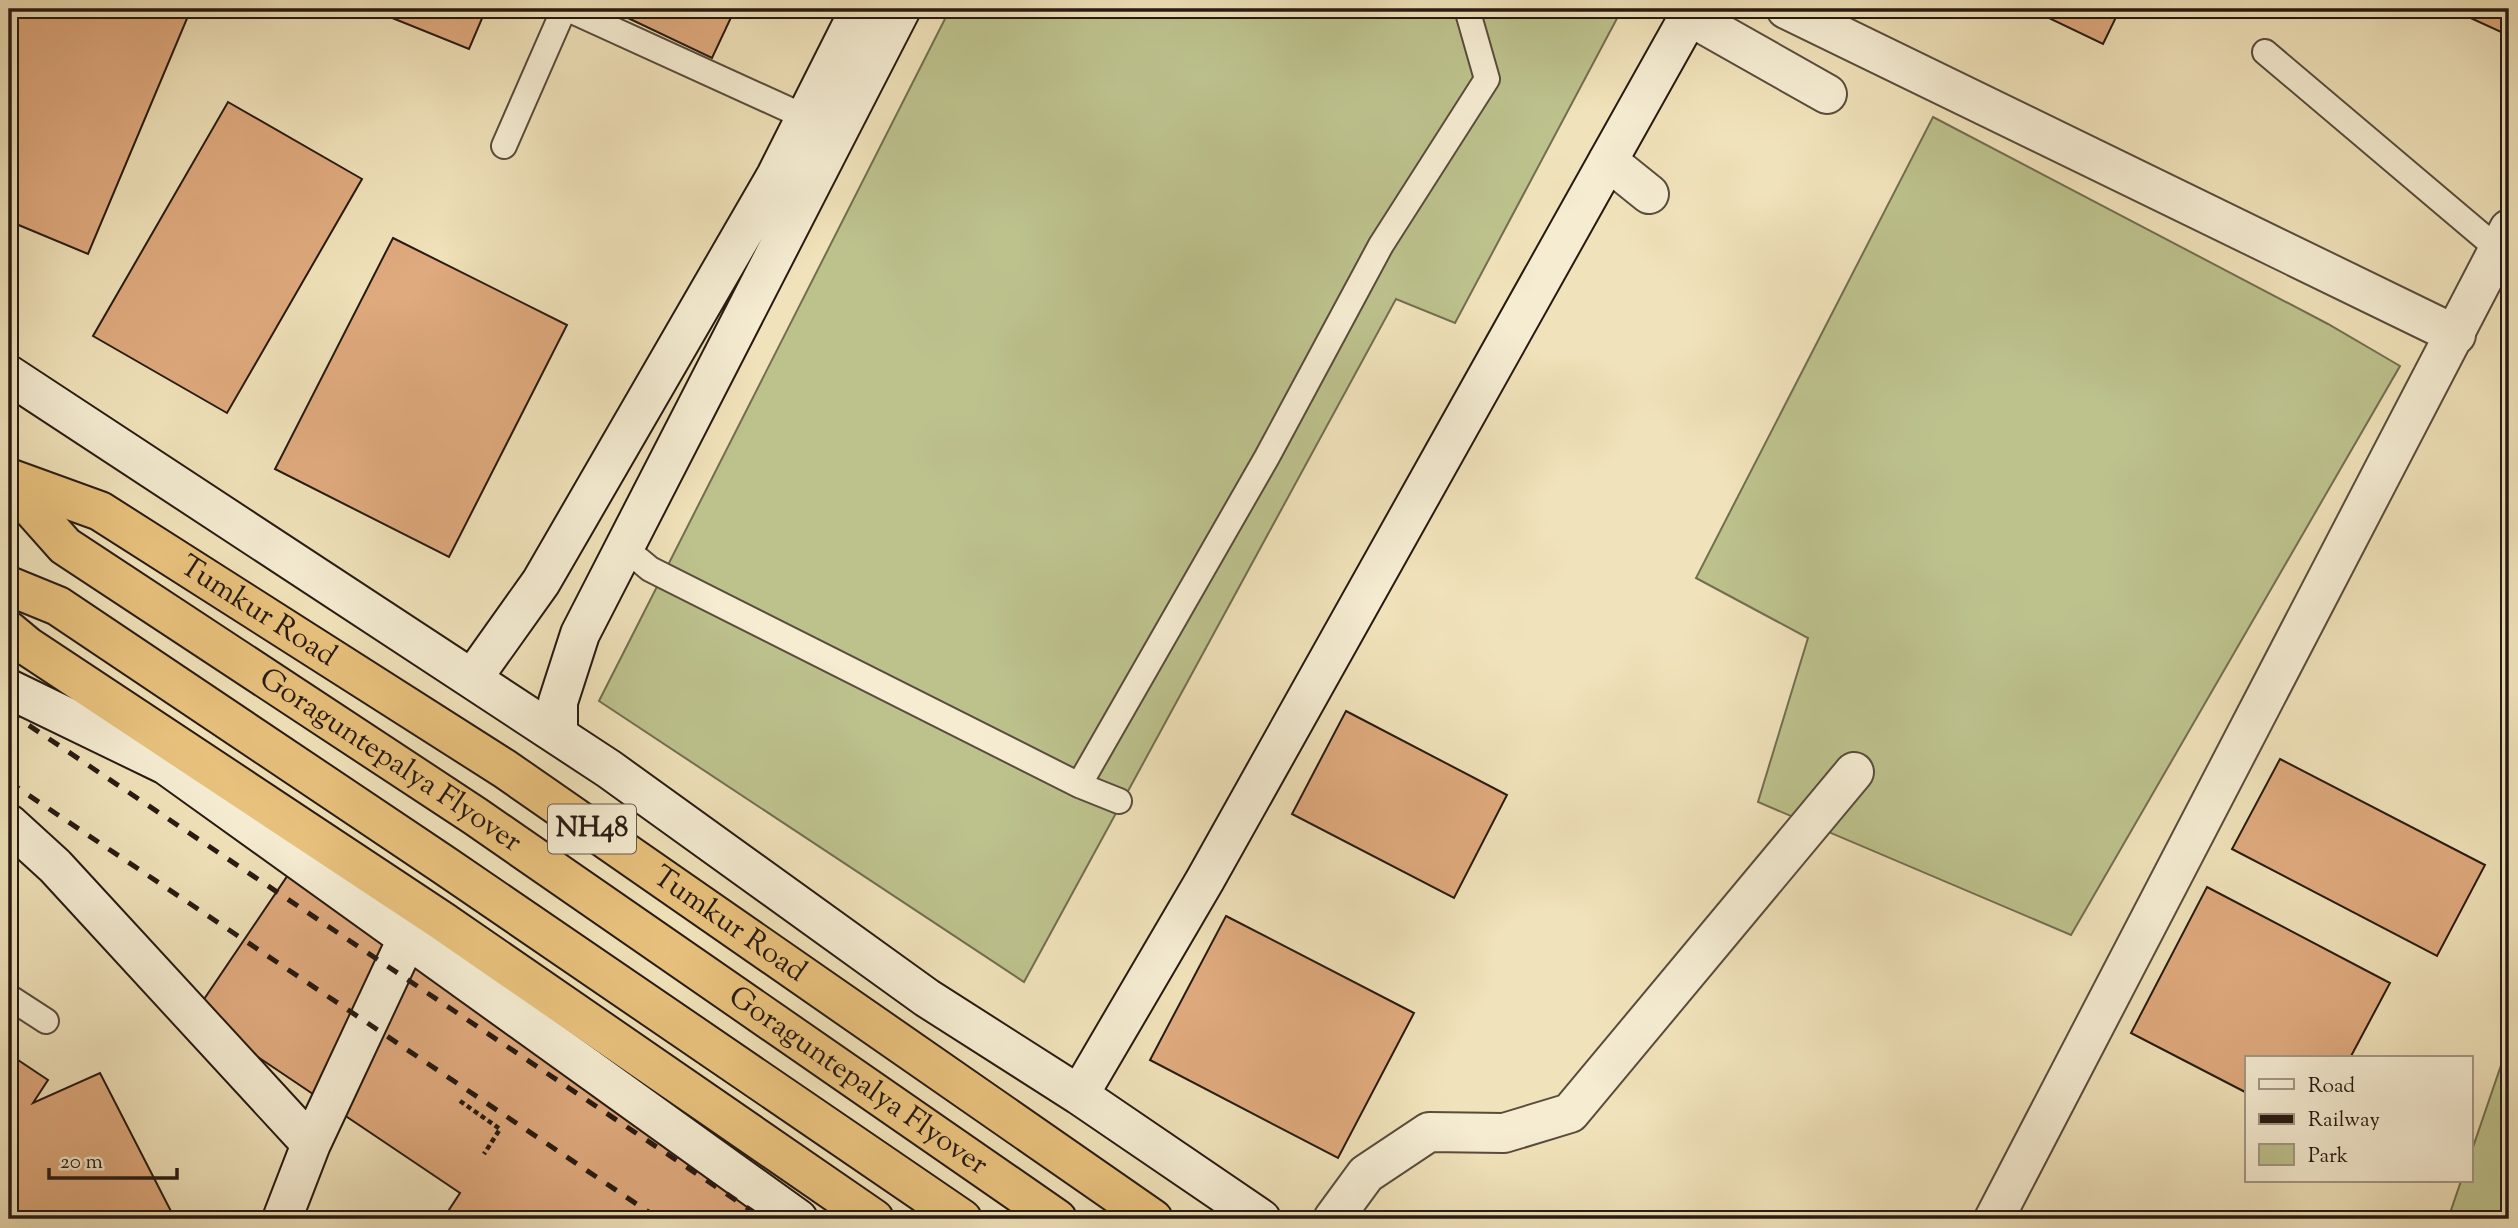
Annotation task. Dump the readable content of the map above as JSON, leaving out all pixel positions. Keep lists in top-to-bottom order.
{
  "streets": {
    "highway": ["Tumkur Road", "Goraguntepalya Flyover", "NH48"]
  },
  "crossings": [
    ["Tumkur Road", "Goraguntepalya Flyover"]
  ],
  "legend": ["Road", "Railway", "Park"],
  "scale_bar": "20 m"
}
